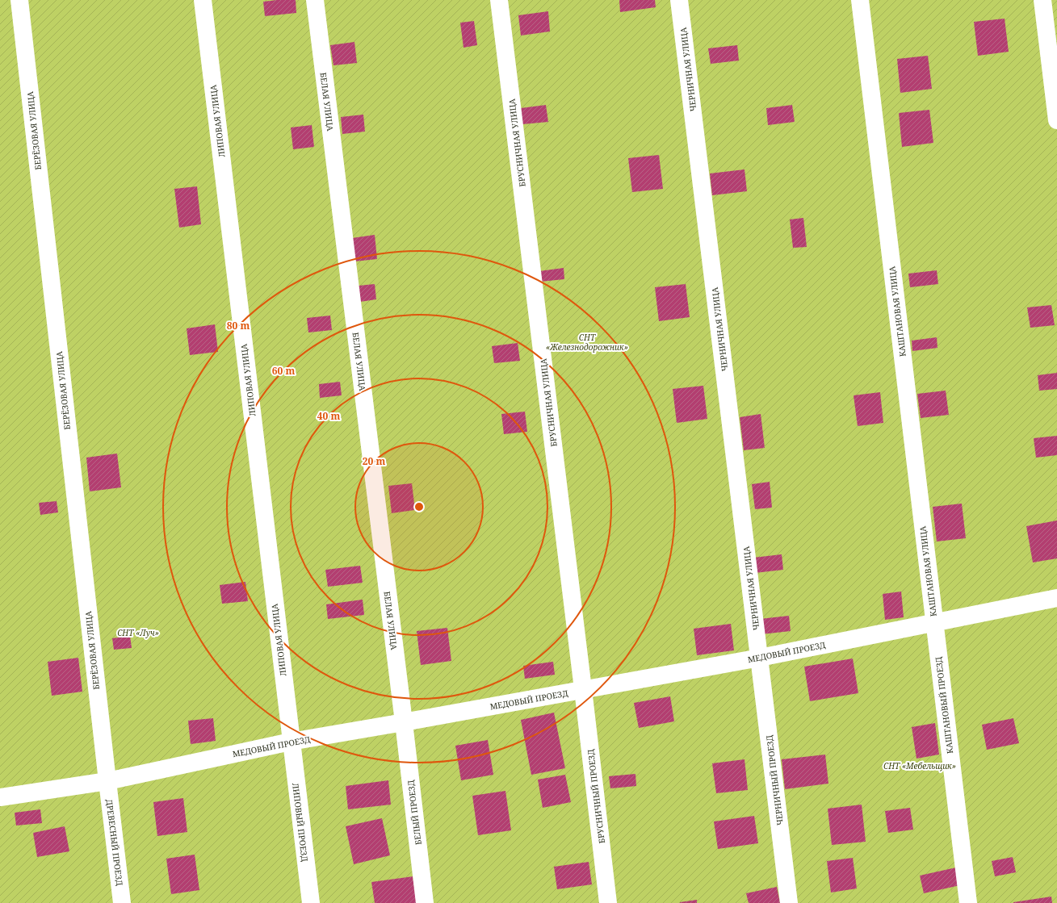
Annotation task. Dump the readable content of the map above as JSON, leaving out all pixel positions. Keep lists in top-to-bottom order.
{
  "streets": {
    "street": [
      "ЧЕРНИЧНАЯ УЛИЦА",
      "БЕЛАЯ УЛИЦА",
      "ЛИПОВАЯ УЛИЦА",
      "БЕРЁЗОВАЯ УЛИЦА",
      "БРУСНИЧНАЯ УЛИЦА",
      "КАШТАНОВАЯ УЛИЦА",
      "МЕДОВЫЙ ПРОЕЗД",
      "КАШТАНОВЫЙ ПРОЕЗД",
      "ЧЕРНИЧНЫЙ ПРОЕЗД",
      "БРУСНИЧНЫЙ ПРОЕЗД",
      "БЕЛЫЙ ПРОЕЗД",
      "ЛИПОВЫЙ ПРОЕЗД",
      "ДРЕВЕСНЫЙ ПРОЕЗД"
    ]
  },
  "crossings": [
    ["ЧЕРНИЧНАЯ УЛИЦА", "МЕДОВЫЙ ПРОЕЗД"],
    ["ЧЕРНИЧНАЯ УЛИЦА", "ЧЕРНИЧНЫЙ ПРОЕЗД"],
    ["БЕЛАЯ УЛИЦА", "МЕДОВЫЙ ПРОЕЗД"],
    ["БЕЛАЯ УЛИЦА", "БЕЛЫЙ ПРОЕЗД"],
    ["ЛИПОВАЯ УЛИЦА", "МЕДОВЫЙ ПРОЕЗД"],
    ["ЛИПОВАЯ УЛИЦА", "ЛИПОВЫЙ ПРОЕЗД"],
    ["БЕРЁЗОВАЯ УЛИЦА", "МЕДОВЫЙ ПРОЕЗД"],
    ["БЕРЁЗОВАЯ УЛИЦА", "ДРЕВЕСНЫЙ ПРОЕЗД"],
    ["БРУСНИЧНАЯ УЛИЦА", "МЕДОВЫЙ ПРОЕЗД"],
    ["БРУСНИЧНАЯ УЛИЦА", "БРУСНИЧНЫЙ ПРОЕЗД"],
    ["КАШТАНОВАЯ УЛИЦА", "МЕДОВЫЙ ПРОЕЗД"],
    ["КАШТАНОВАЯ УЛИЦА", "КАШТАНОВЫЙ ПРОЕЗД"],
    ["МЕДОВЫЙ ПРОЕЗД", "КАШТАНОВЫЙ ПРОЕЗД"],
    ["МЕДОВЫЙ ПРОЕЗД", "ЧЕРНИЧНЫЙ ПРОЕЗД"],
    ["МЕДОВЫЙ ПРОЕЗД", "БРУСНИЧНЫЙ ПРОЕЗД"],
    ["МЕДОВЫЙ ПРОЕЗД", "БЕЛЫЙ ПРОЕЗД"],
    ["МЕДОВЫЙ ПРОЕЗД", "ЛИПОВЫЙ ПРОЕЗД"],
    ["МЕДОВЫЙ ПРОЕЗД", "ДРЕВЕСНЫЙ ПРОЕЗД"]
  ],
  "parks": ["СНТ «Железнодорожник»", "СНТ «Луч»", "СНТ «Мебельщик»"],
  "rings": [
    "80 m",
    "60 m",
    "40 m",
    "20 m"
  ]
}
